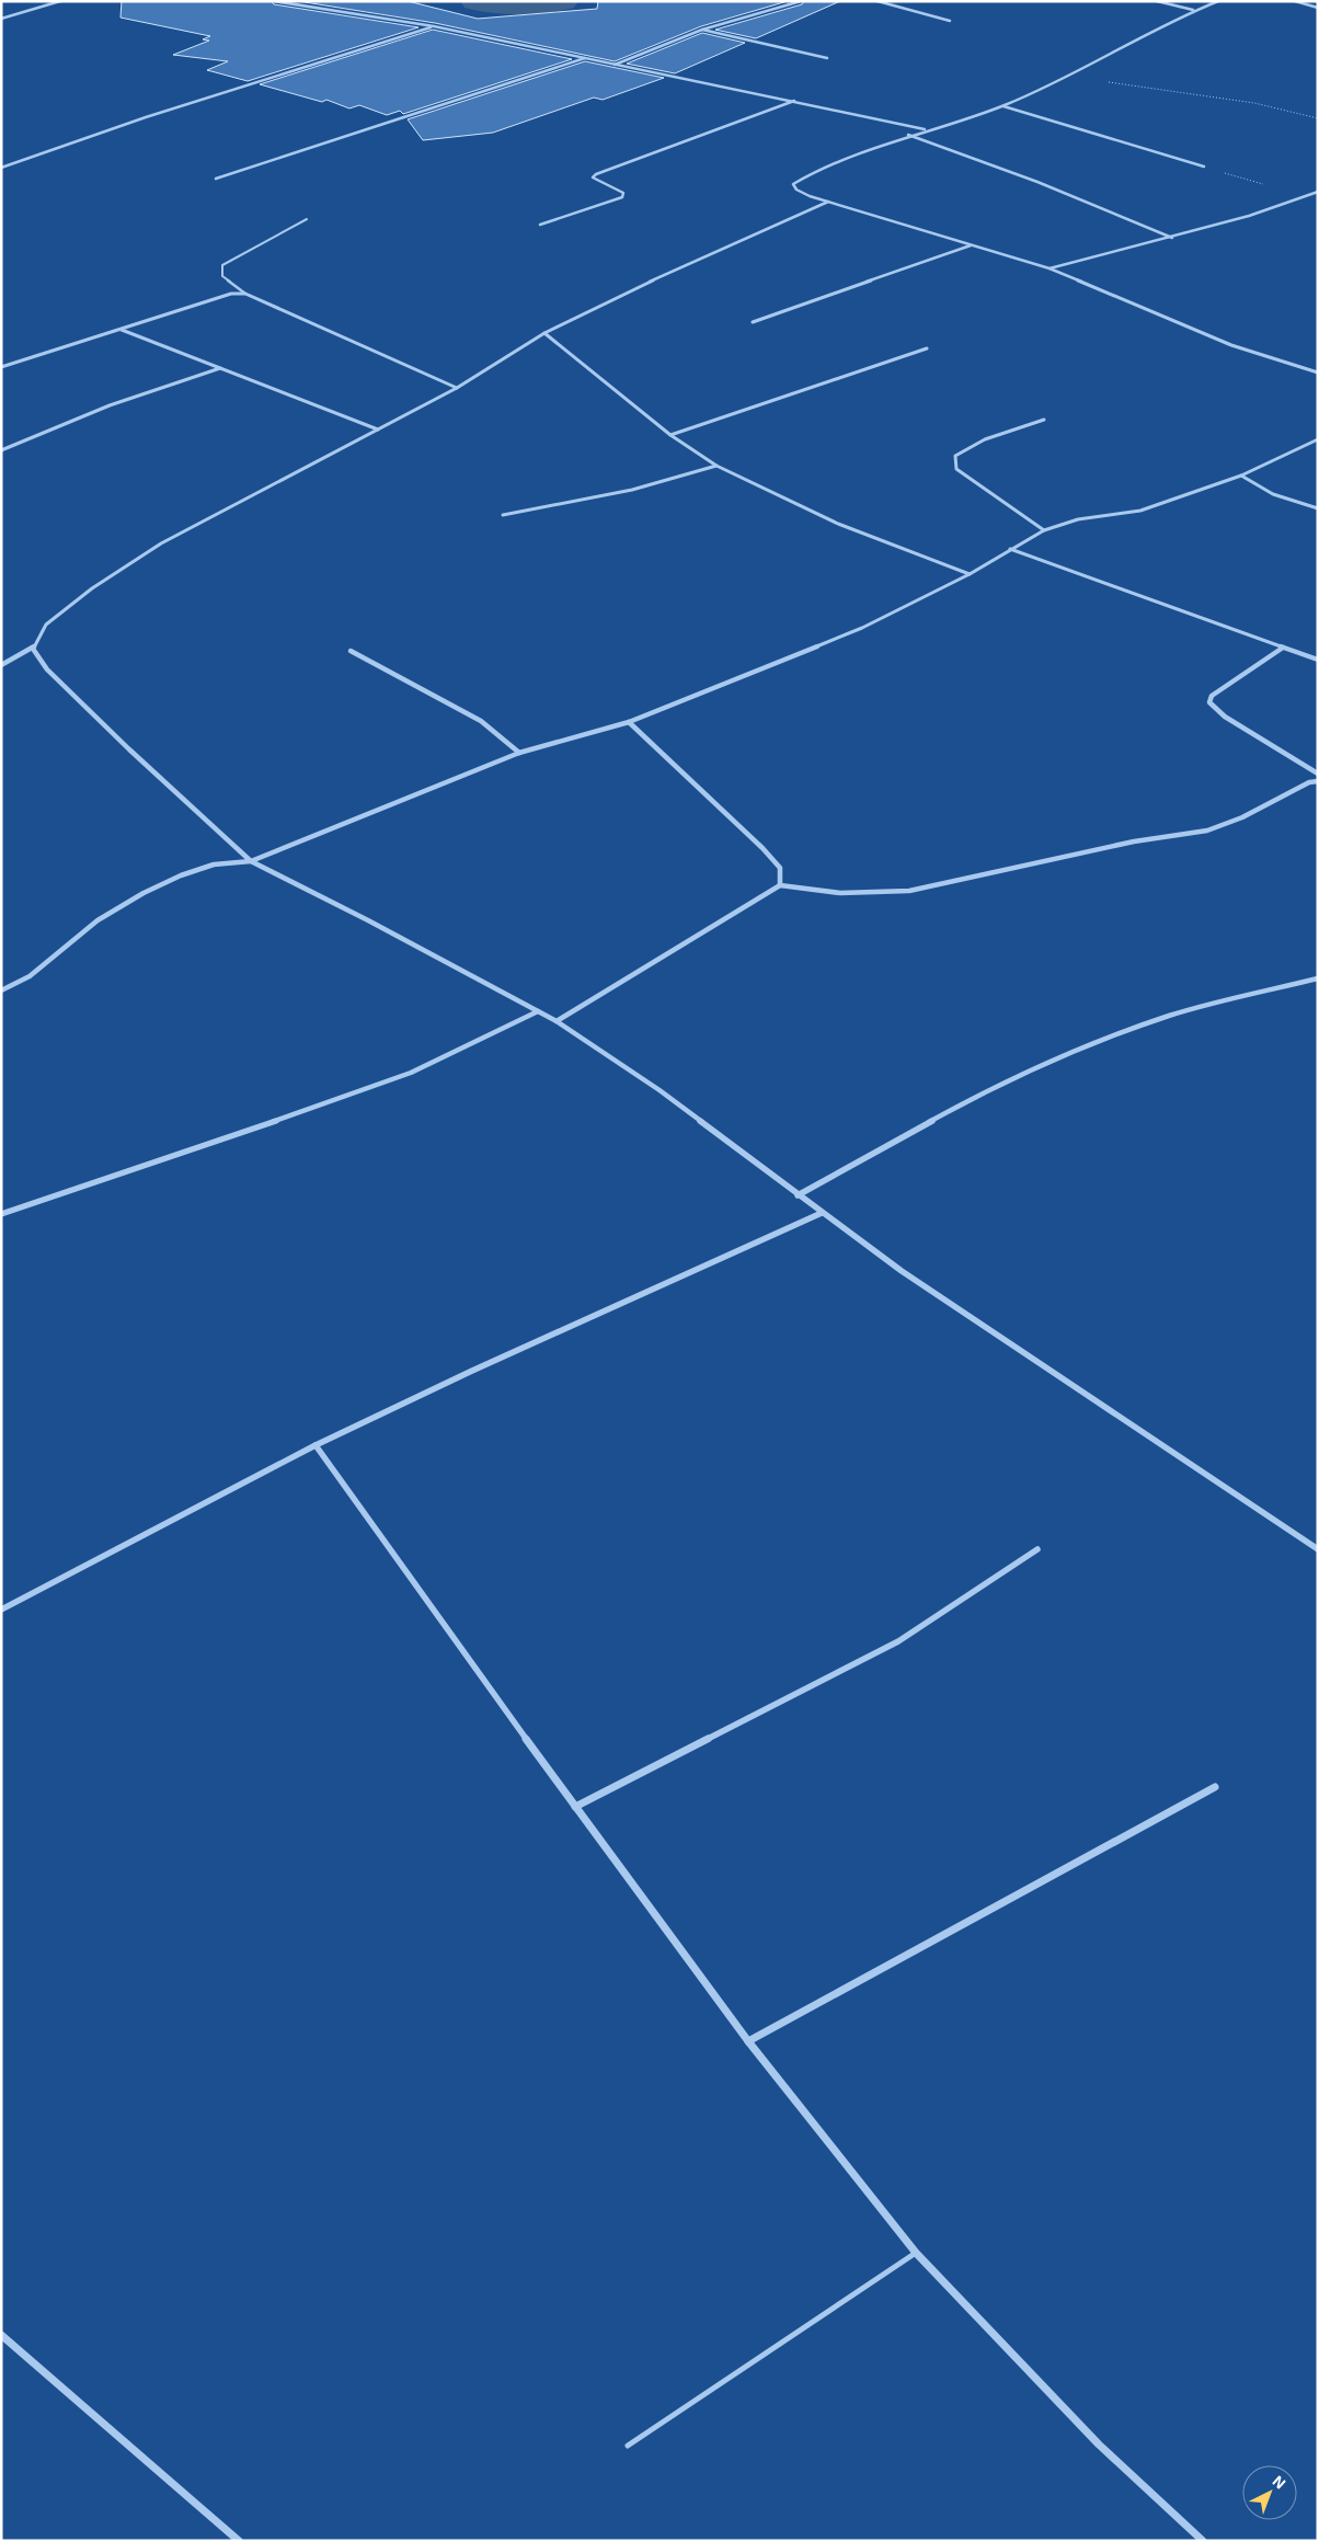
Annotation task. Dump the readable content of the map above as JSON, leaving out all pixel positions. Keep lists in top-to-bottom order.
{
  "north": "top right"
}
